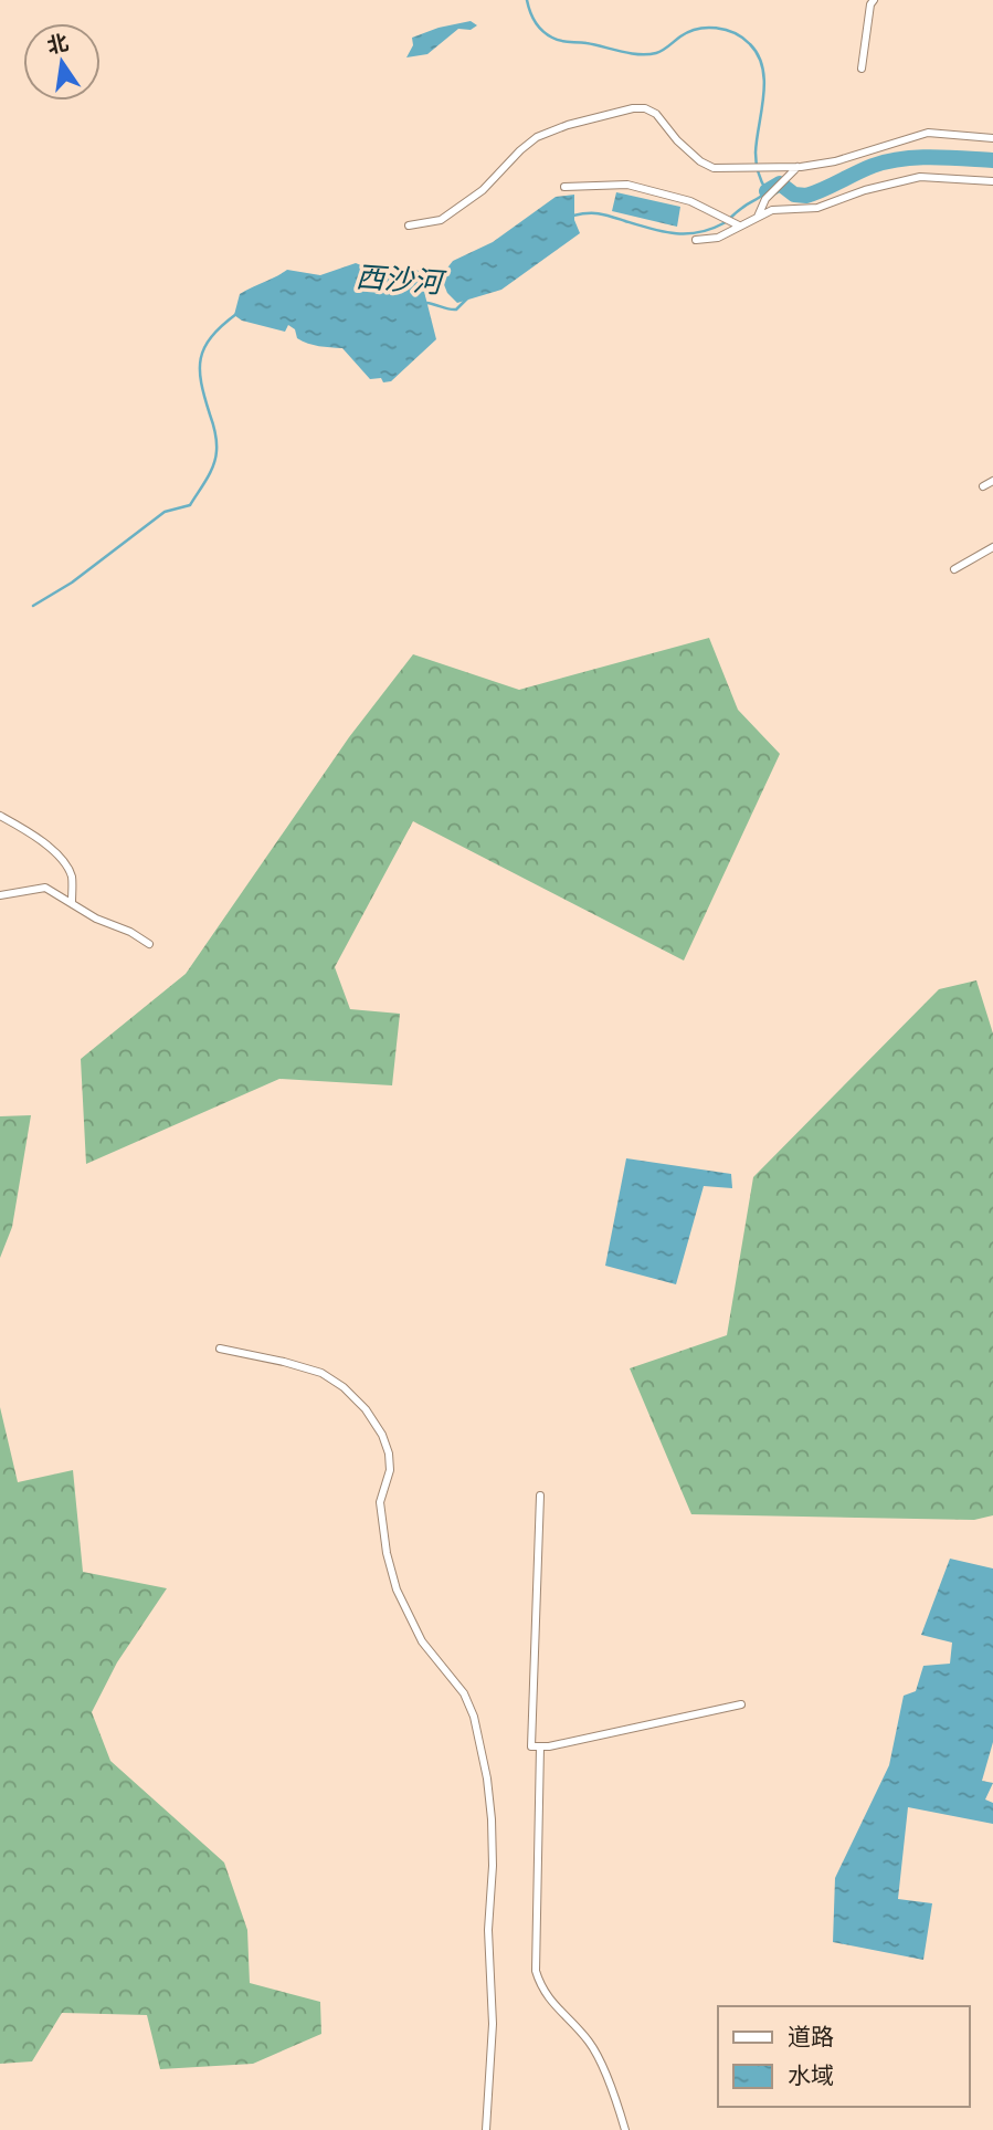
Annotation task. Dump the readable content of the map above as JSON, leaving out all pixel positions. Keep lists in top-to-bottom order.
{
  "water": ["西沙河"],
  "legend": ["道路", "水域"],
  "north": "top"
}
